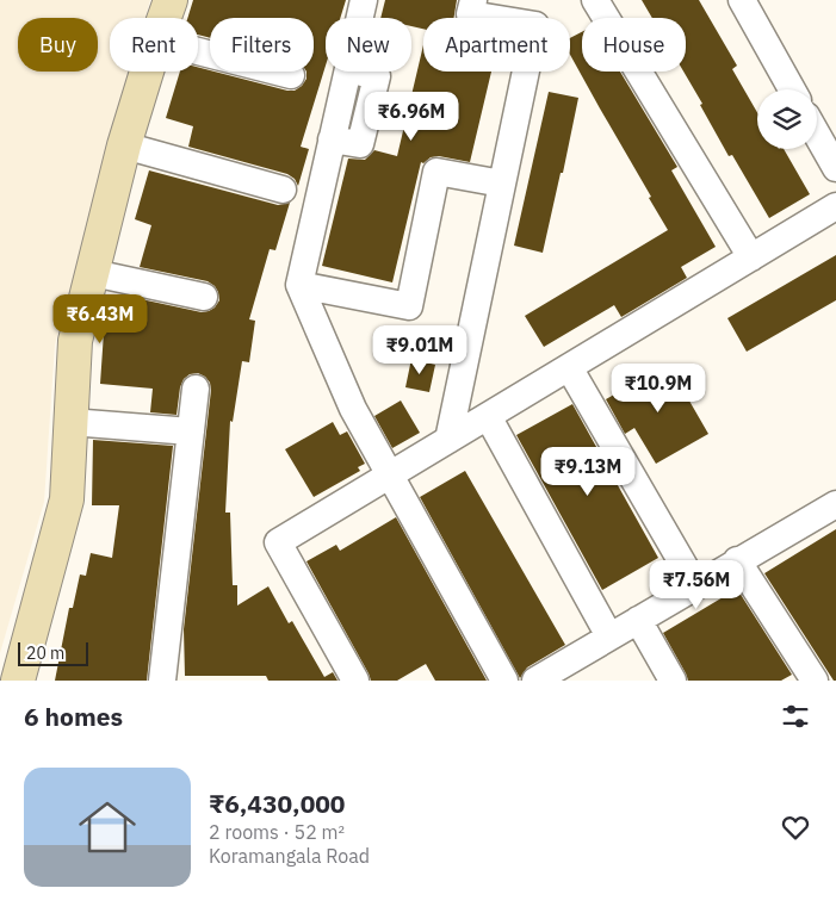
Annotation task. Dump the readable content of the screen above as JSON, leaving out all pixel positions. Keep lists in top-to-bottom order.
{
  "scale_bar": "20 m",
  "page": {
    "chip": [
      "Buy",
      "Rent",
      "Filters",
      "New",
      "Apartment",
      "House"
    ],
    "price": [
      "₹6.96M",
      "₹6.43M",
      "₹9.01M",
      "₹10.9M",
      "₹9.13M",
      "₹7.56M"
    ],
    "scale": "20 m",
    "heading": "6 homes",
    "list": [
      {
        "name": "₹6,430,000",
        "note": "2 rooms · 52 m² · Koramangala Road"
      }
    ]
  }
}
